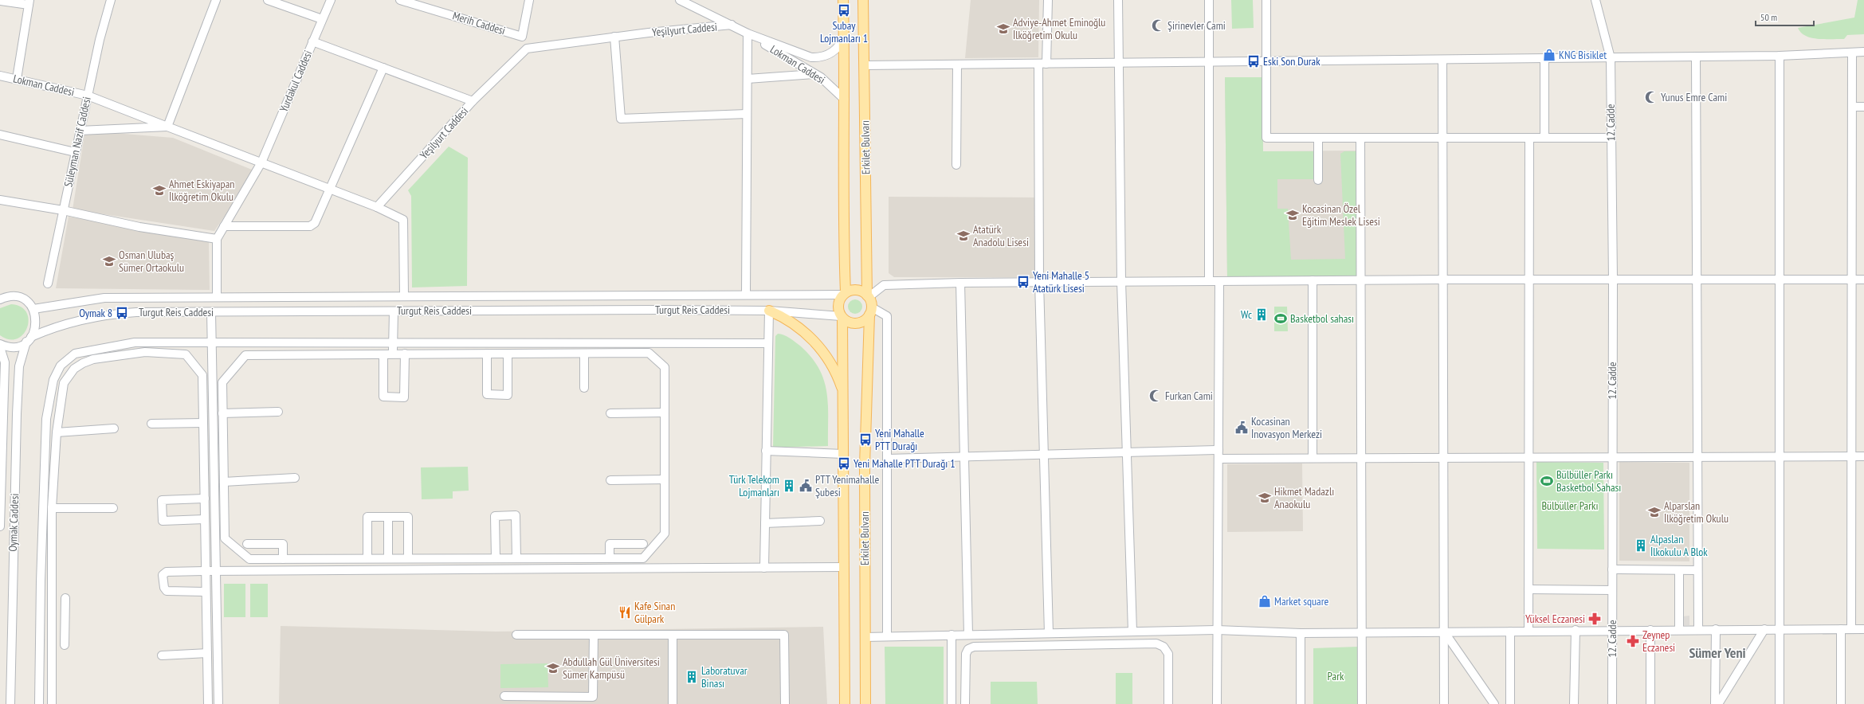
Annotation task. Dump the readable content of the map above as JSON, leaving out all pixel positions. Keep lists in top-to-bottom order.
{
  "streets": {
    "main road": ["Erkilet Bulvarı"],
    "street": [
      "Merih Caddesi",
      "Yeşilyurt Caddesi",
      "Lokman Caddesi",
      "Yurdakul Caddesi",
      "12. Cadde",
      "Süleyman Nazif Caddesi",
      "Turgut Reis Caddesi",
      "Oymak Caddesi"
    ]
  },
  "crossings": [
    ["Lokman Caddesi", "Süleyman Nazif Caddesi"],
    ["Lokman Caddesi", "Erkilet Bulvarı"],
    ["Erkilet Bulvarı", "Turgut Reis Caddesi"],
    ["Turgut Reis Caddesi", "Oymak Caddesi"]
  ],
  "districts": ["Sümer Yeni"],
  "parks": ["Bülbüller Parkı", "Park"],
  "places": {
    "bus stop": [
      "Subay Lojmanları 1",
      "Eski Son Durak",
      "Yeni Mahalle 5 Atatürk Lisesi",
      "Oymak 8",
      "Yeni Mahalle PTT Durağı",
      "Yeni Mahalle PTT Durağı 1"
    ],
    "mosque": ["Şirinevler Cami", "Yunus Emre Cami", "Furkan Cami"],
    "school or university": [
      "Adviye-Ahmet Eminoğlu İlköğretim Okulu",
      "Ahmet Eskiyapan İlköğretim Okulu",
      "Kocasinan Özel Eğitim Meslek Lisesi",
      "Atatürk Anadolu Lisesi",
      "Osman Ulubaş Sümer Ortaokulu",
      "Hikmet Madazlı Anaokulu",
      "Alparslan İlköğretim Okulu",
      "Abdullah Gül Üniversitesi Sümer Kampüsü"
    ],
    "shop": ["KNG Bisiklet", "Market square"],
    "building": [
      "Wc",
      "Türk Telekom Lojmanları",
      "Alpaslan İlkokulu A Blok",
      "Laboratuvar Binası"
    ],
    "sports": ["Basketbol sahası", "Bülbüller Parkı Basketbol Sahası"],
    "public building": ["Kocasinan İnovasyon Merkezi", "PTT Yenimahalle Şubesi"],
    "restaurant": ["Kafe Sinan Gülpark"],
    "pharmacy": ["Yüksel Eczanesi", "Zeynep Eczanesi"]
  },
  "scale_bar": "50 m"
}
